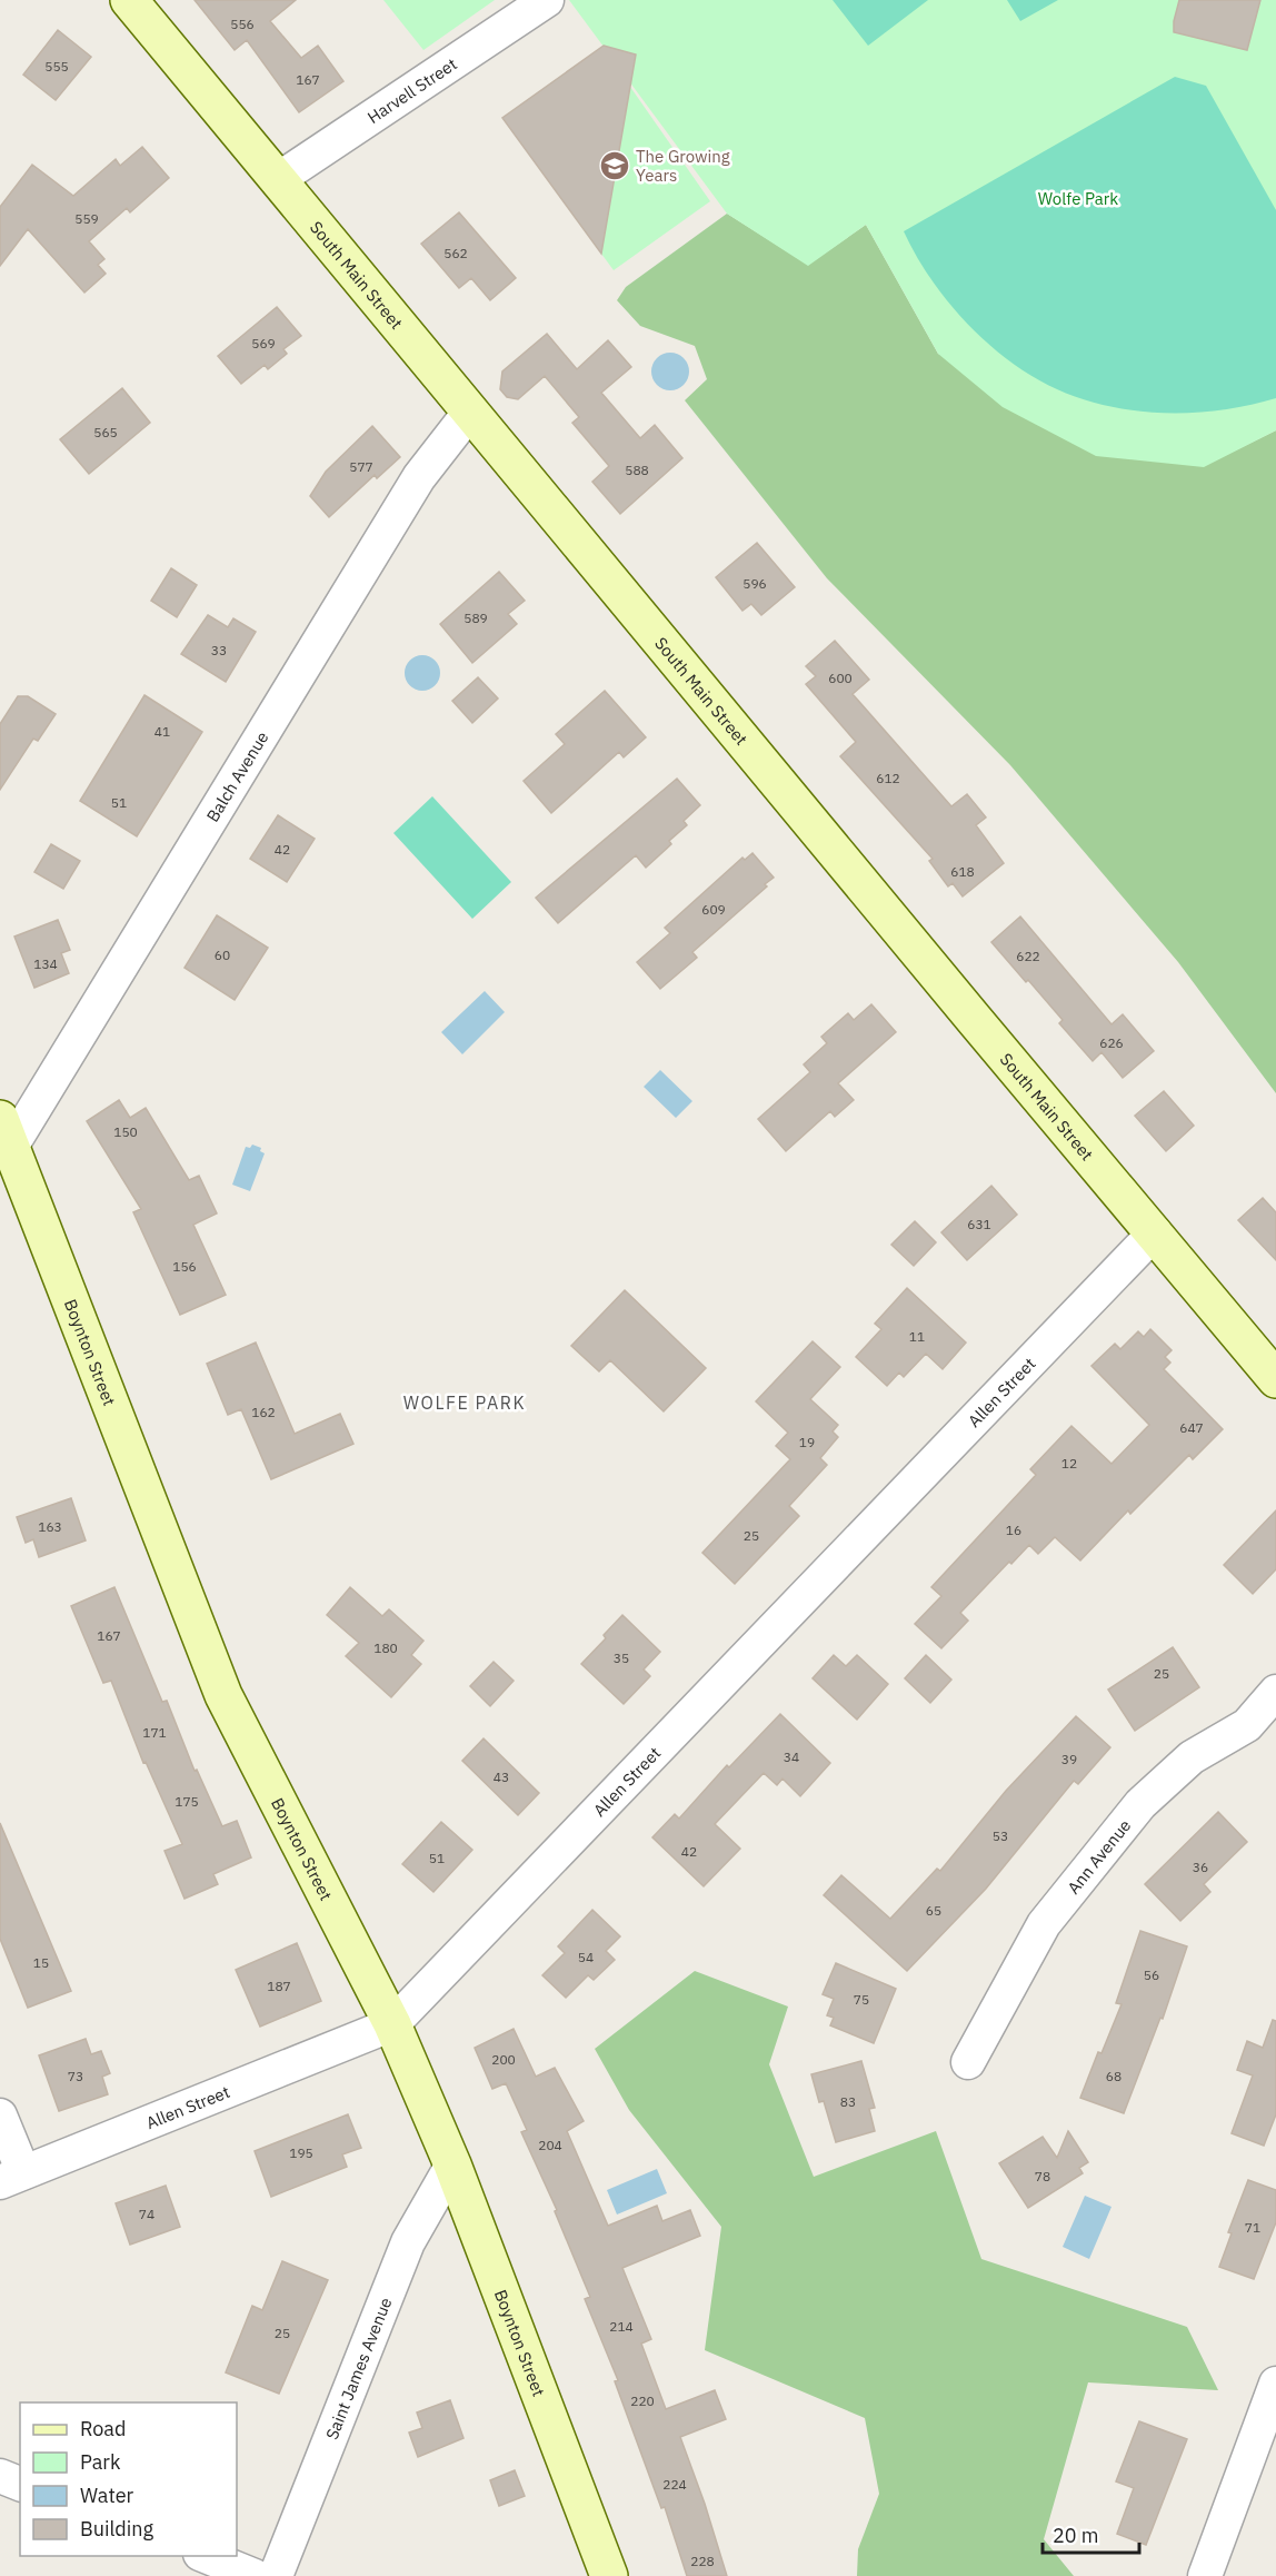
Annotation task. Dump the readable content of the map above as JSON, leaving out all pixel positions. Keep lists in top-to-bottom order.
{
  "streets": {
    "main road": ["South Main Street", "Boynton Street"],
    "street": [
      "Harvell Street",
      "Balch Avenue",
      "Allen Street",
      "Ann Avenue",
      "Saint James Avenue"
    ]
  },
  "crossings": [
    ["Harvell Street", "South Main Street"],
    ["South Main Street", "Balch Avenue"],
    ["South Main Street", "Allen Street"],
    ["Balch Avenue", "Boynton Street"],
    ["Boynton Street", "Allen Street"],
    ["Boynton Street", "Saint James Avenue"]
  ],
  "districts": ["WOLFE PARK"],
  "parks": ["Wolfe Park"],
  "places": {
    "school or university": ["The Growing Years"]
  },
  "house_numbers": [
    "556",
    "555",
    "167",
    "559",
    "562",
    "569",
    "565",
    "577",
    "588",
    "596",
    "589",
    "33",
    "600",
    "41",
    "612",
    "51",
    "42",
    "618",
    "609",
    "60",
    "622",
    "134",
    "626",
    "150",
    "631",
    "156",
    "11",
    "162",
    "647",
    "19",
    "12",
    "163",
    "16",
    "25",
    "167",
    "180",
    "35",
    "25",
    "171",
    "34",
    "39",
    "43",
    "175",
    "53",
    "42",
    "51",
    "36",
    "65",
    "54",
    "15",
    "56",
    "187",
    "75",
    "200",
    "73",
    "68",
    "83",
    "204",
    "195",
    "78",
    "74",
    "71",
    "214",
    "25",
    "220",
    "224",
    "228"
  ],
  "legend": [
    "Road",
    "Park",
    "Water",
    "Building"
  ],
  "scale_bar": "20 m"
}
